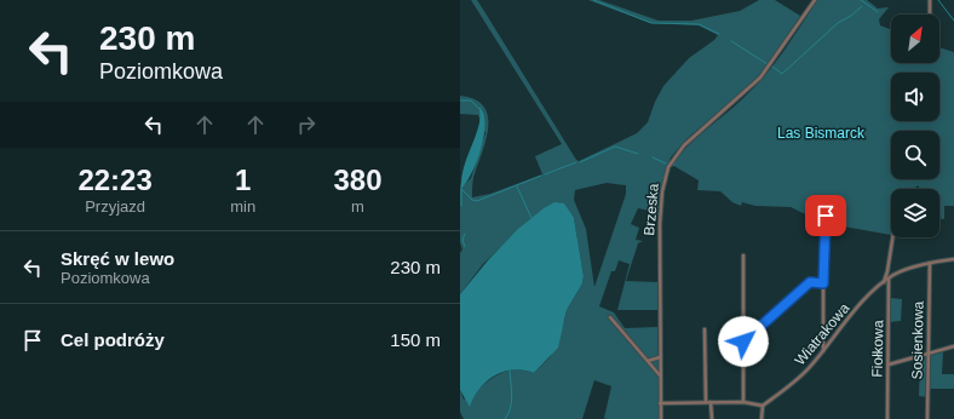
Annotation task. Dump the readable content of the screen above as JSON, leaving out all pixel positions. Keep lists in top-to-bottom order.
{
  "streets": {
    "street": [
      "Brzeska",
      "Wiatrakowa",
      "Sosienkowa",
      "Fiołkowa"
    ]
  },
  "crossings": [
    ["Wiatrakowa", "Sosienkowa"],
    ["Wiatrakowa", "Fiołkowa"]
  ],
  "parks": ["Las Bismarck"],
  "north": "top right",
  "page": {
    "turn": ["230 m", "Poziomkowa"],
    "eta": [
      "22:23",
      "Przyjazd",
      "1",
      "min",
      "380",
      "m"
    ],
    "list": [
      {
        "name": "Skręć w lewo",
        "note": "Poziomkowa",
        "value": "230 m"
      },
      {
        "name": "Cel podróży",
        "value": "150 m"
      }
    ]
  }
}
